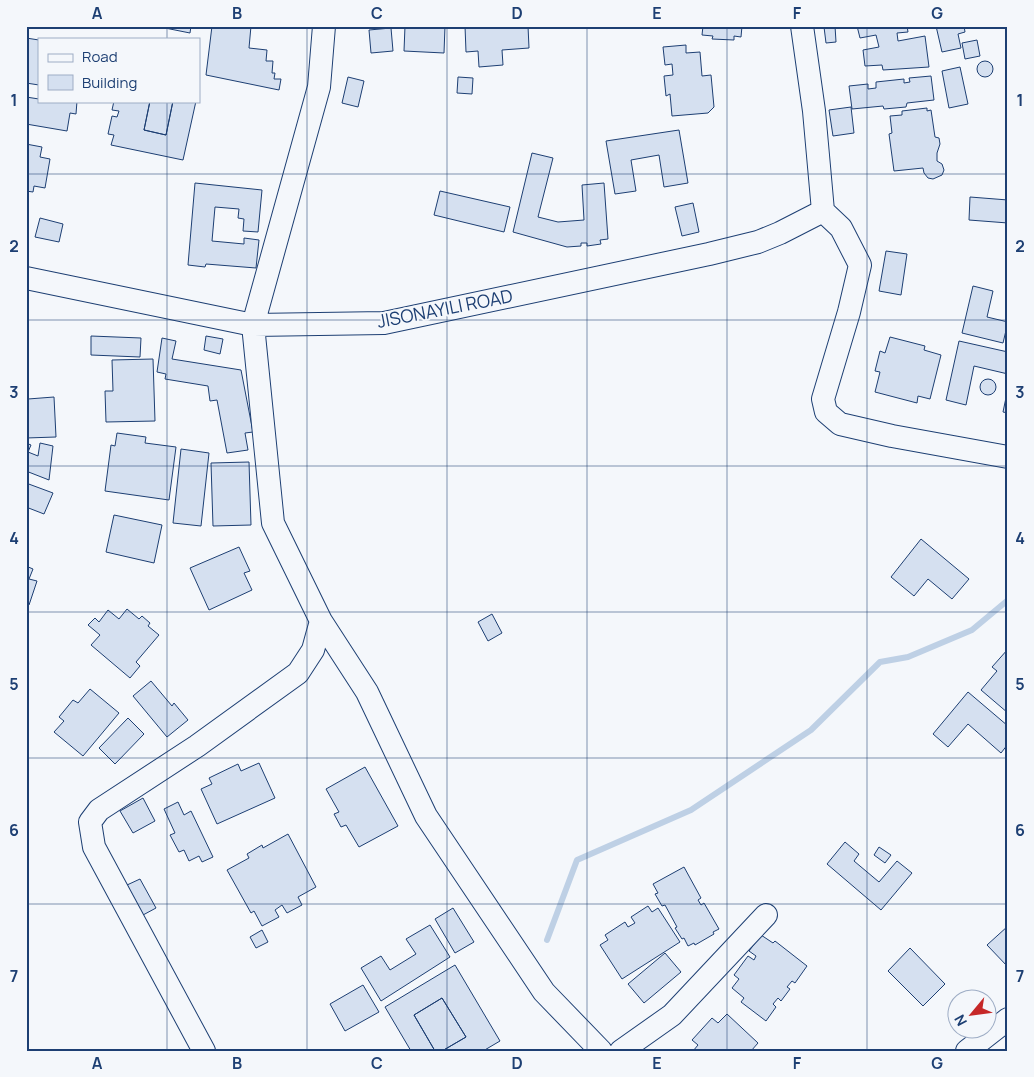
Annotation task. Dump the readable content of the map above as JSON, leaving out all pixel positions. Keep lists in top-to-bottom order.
{
  "streets": {
    "street": ["JISONAYILI ROAD"]
  },
  "legend": ["Road", "Building"],
  "north": "bottom left",
  "grid": {
    "columns": [
      "A",
      "B",
      "C",
      "D",
      "E",
      "F",
      "G"
    ],
    "rows": [
      "1",
      "2",
      "3",
      "4",
      "5",
      "6",
      "7"
    ]
  }
}
